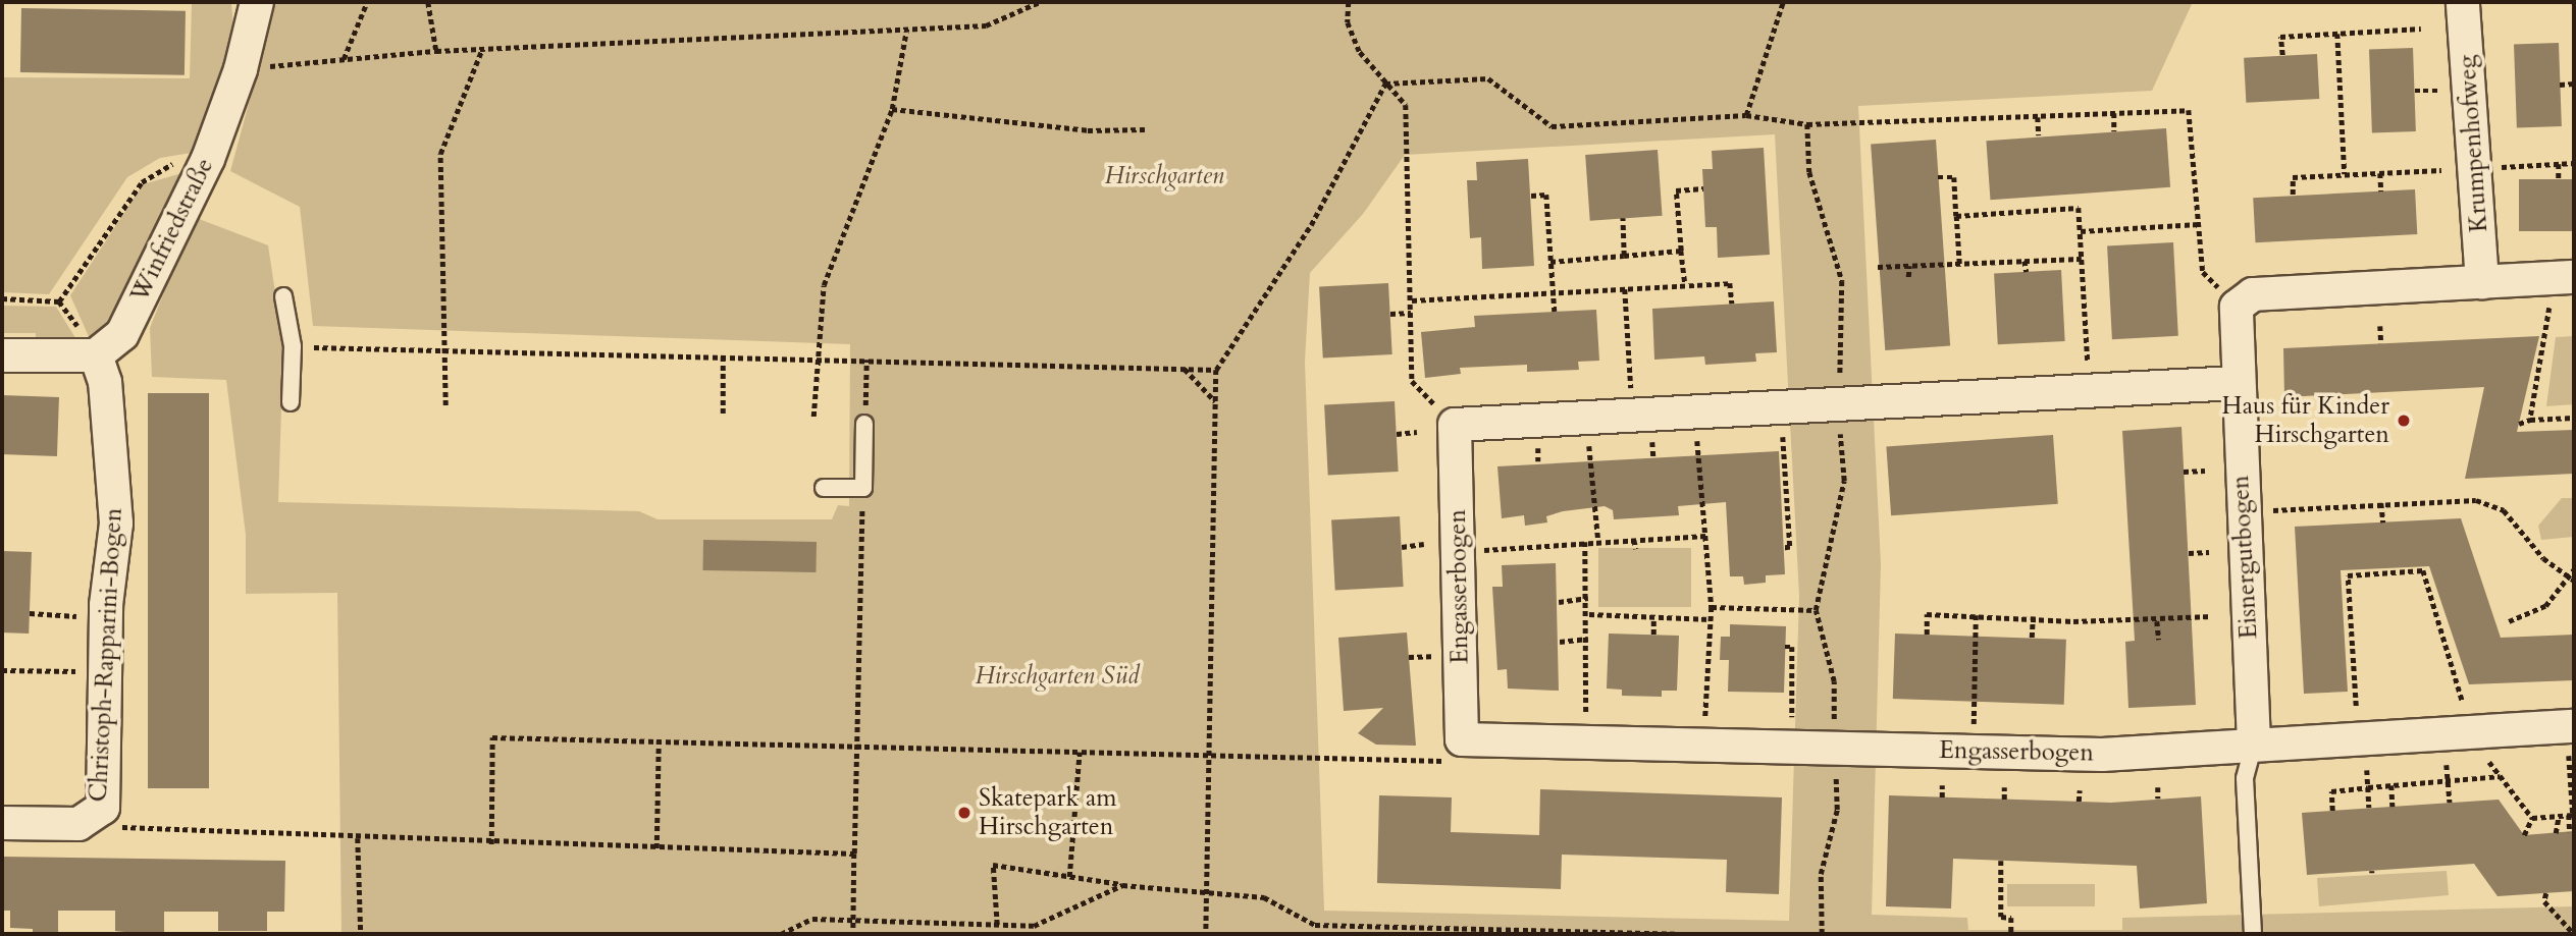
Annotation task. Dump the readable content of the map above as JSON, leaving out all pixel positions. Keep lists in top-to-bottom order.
{
  "streets": {
    "street": [
      "Krumpenhofweg",
      "Winfriedstraße",
      "Eisnergutbogen",
      "Engasserbogen",
      "Christoph-Rapparini-Bogen"
    ]
  },
  "crossings": [
    ["Krumpenhofweg", "Eisnergutbogen"],
    ["Winfriedstraße", "Christoph-Rapparini-Bogen"],
    ["Eisnergutbogen", "Engasserbogen"]
  ],
  "parks": ["Hirschgarten", "Hirschgarten Süd"],
  "places": ["Haus für Kinder Hirschgarten", "Skatepark am Hirschgarten"]
}
